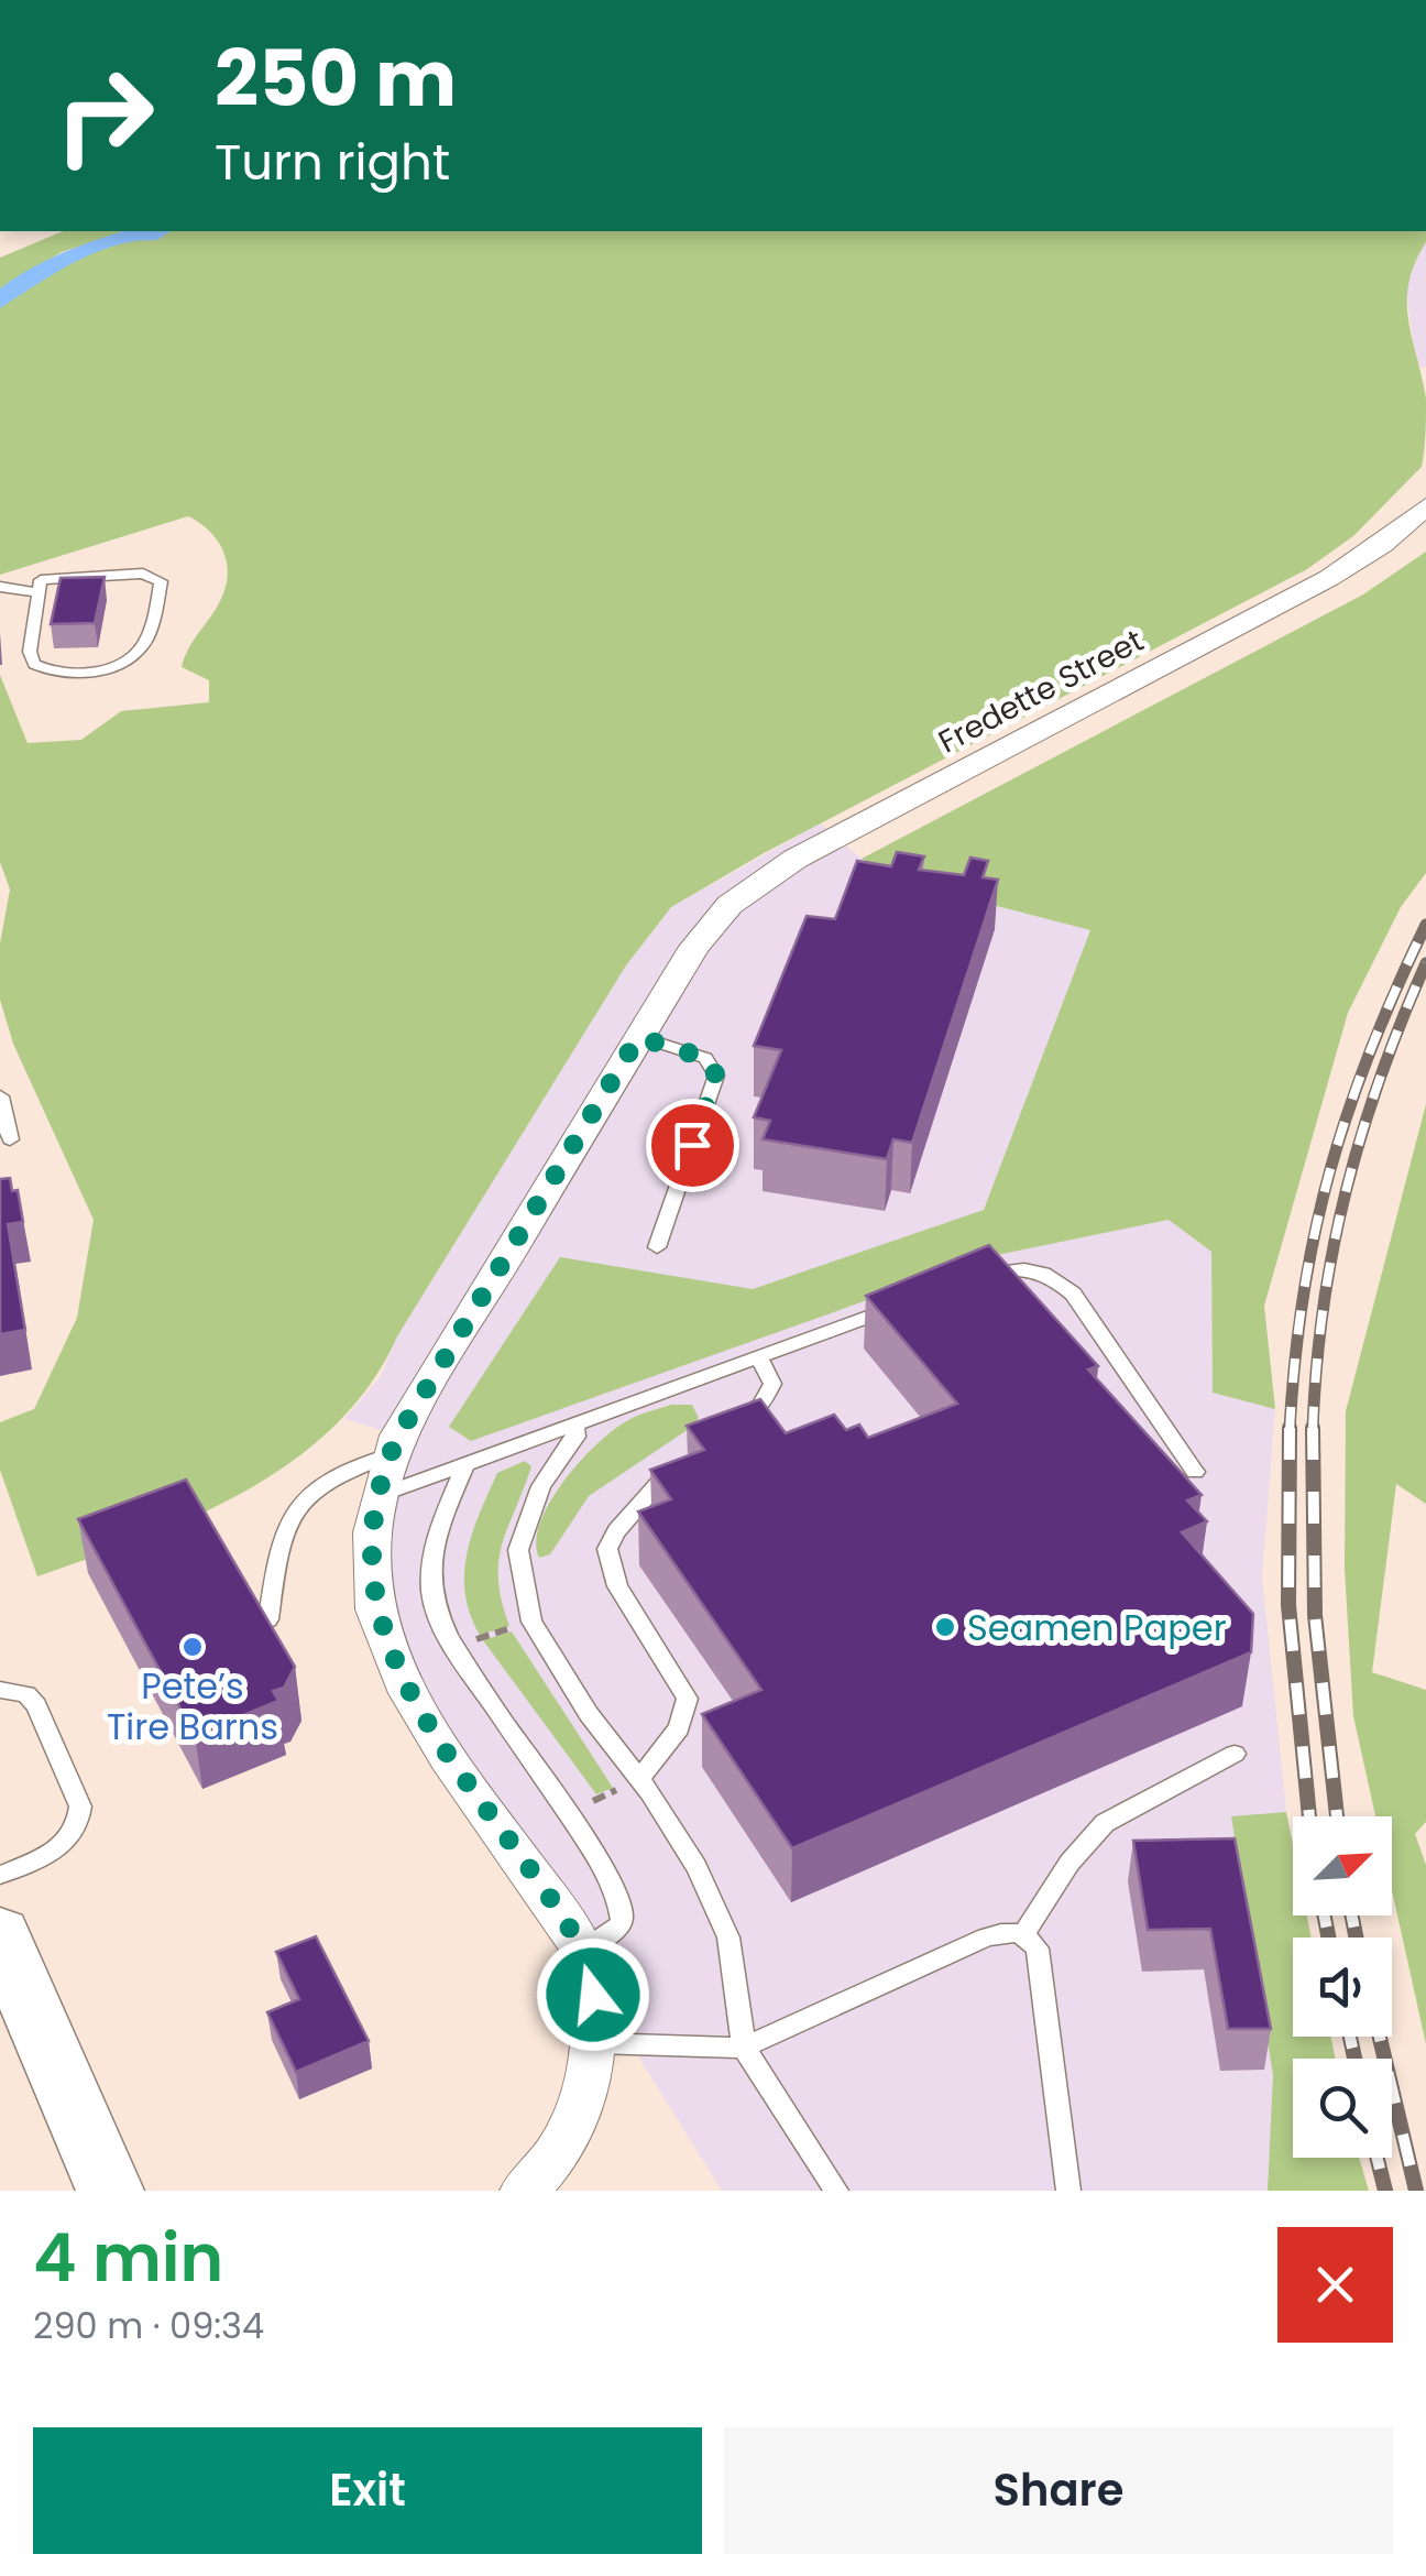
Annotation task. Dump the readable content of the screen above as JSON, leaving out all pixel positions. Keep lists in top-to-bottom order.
{
  "streets": {
    "street": ["Fredette Street"]
  },
  "places": ["Seamen Paper", "Pete’s Tire Barns"],
  "north": "top right",
  "page": {
    "turn": ["250 m", "Turn right"],
    "heading": ["4 min", "290 m · 09:34"],
    "buttons": ["Exit", "Share"]
  }
}
